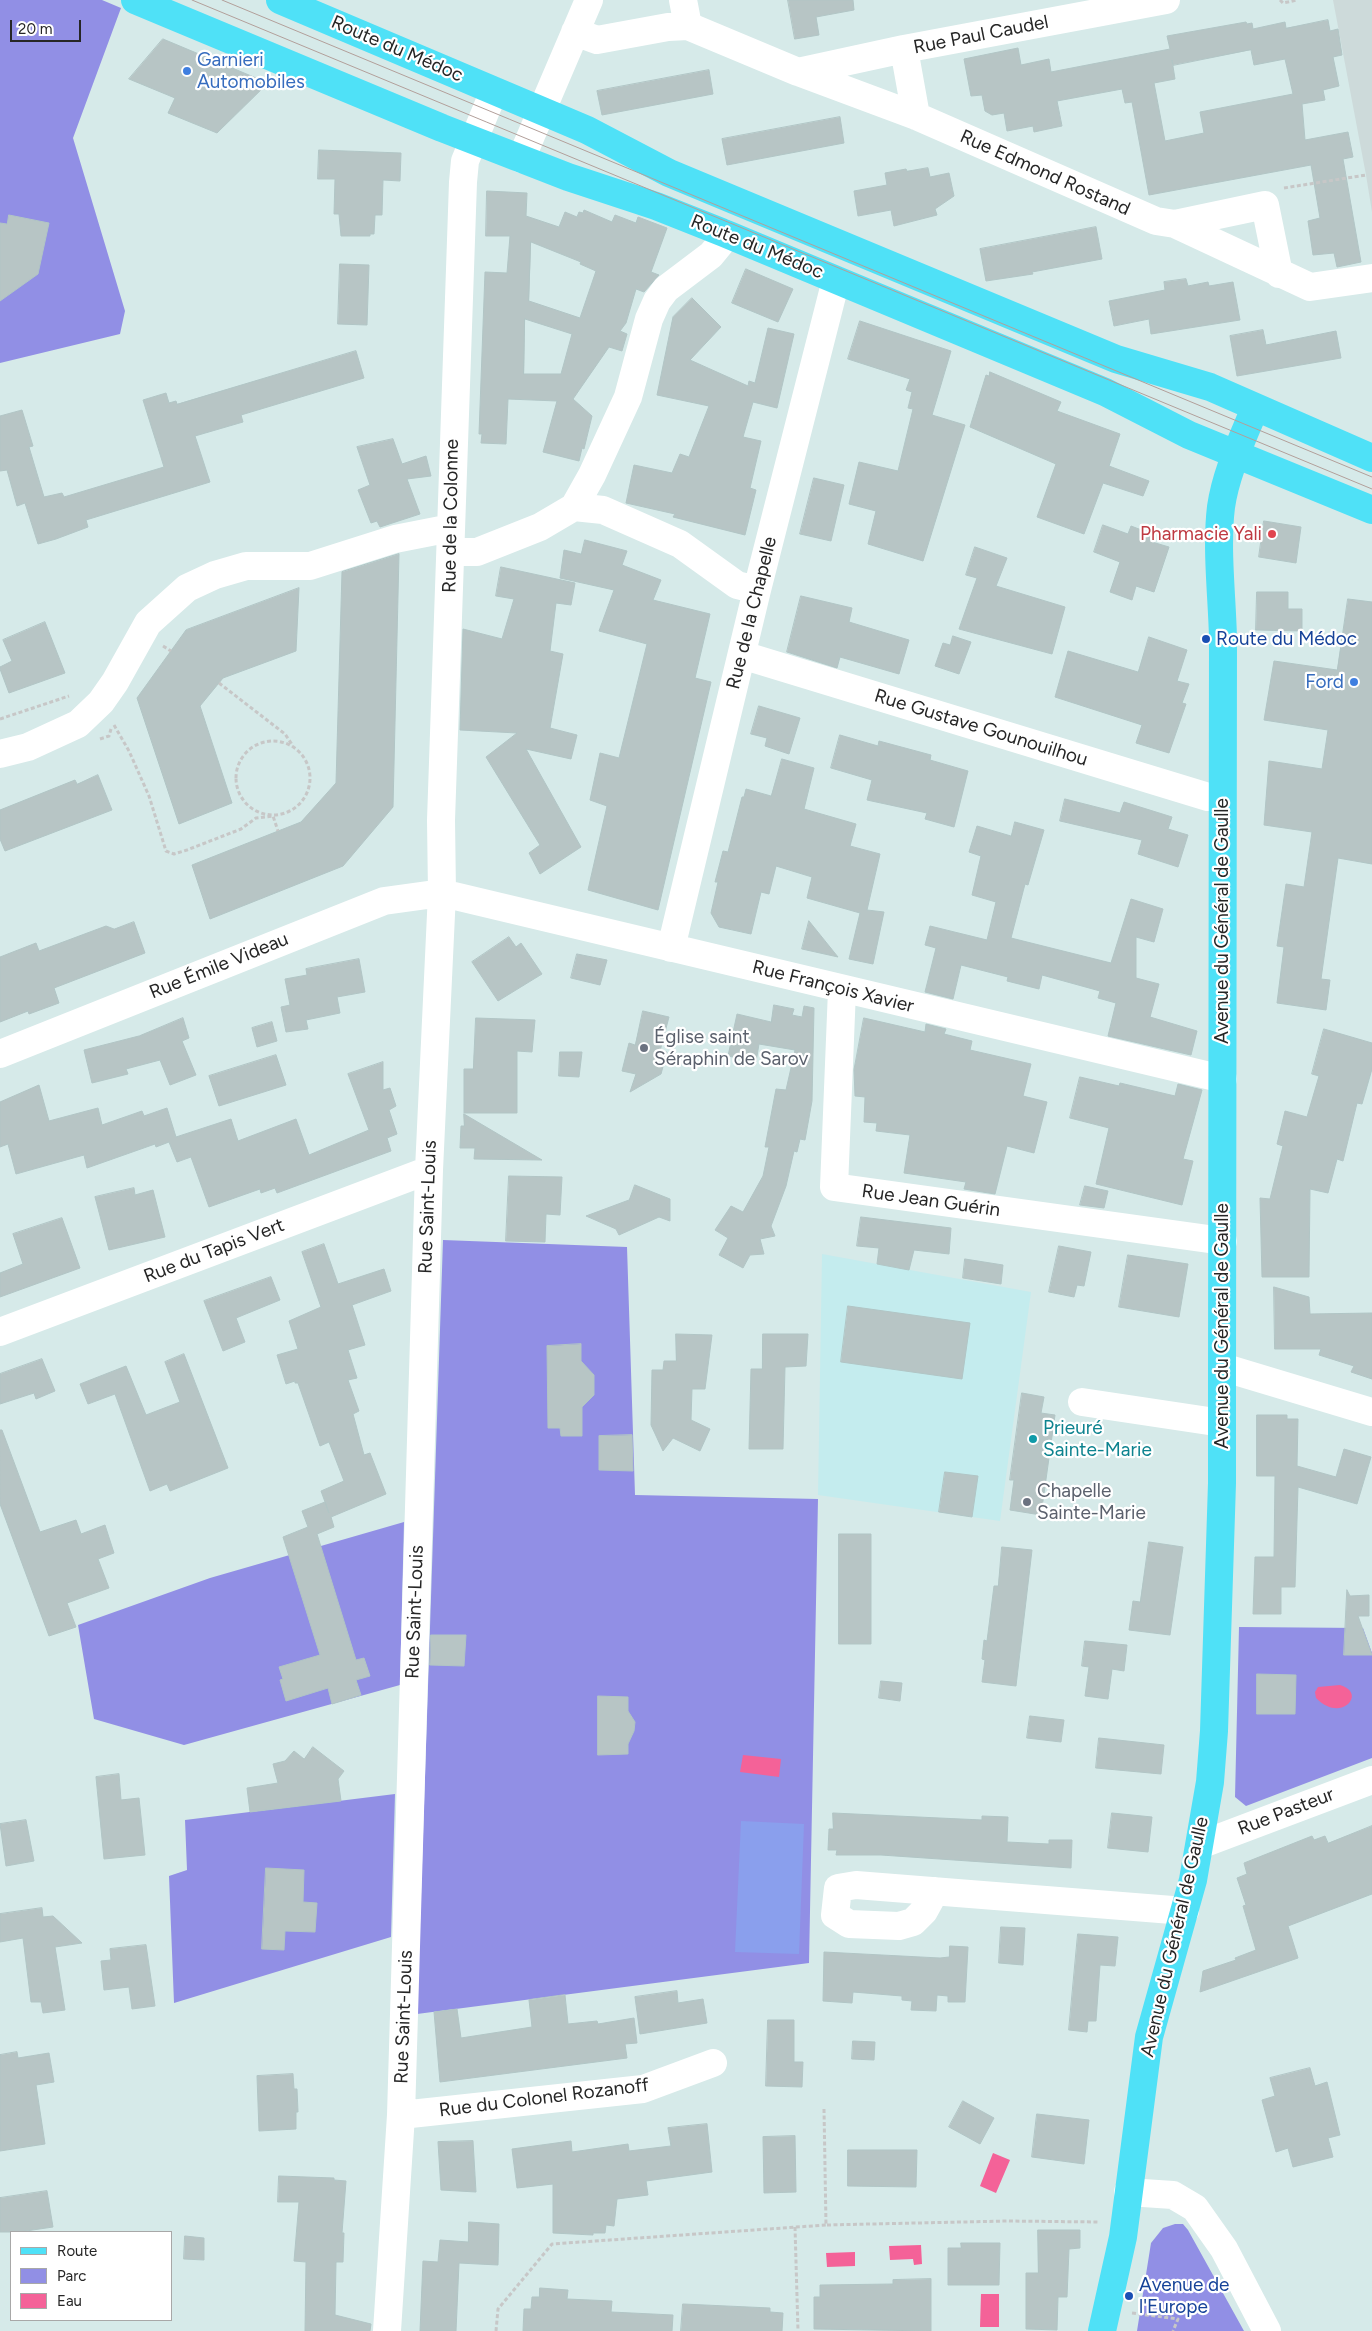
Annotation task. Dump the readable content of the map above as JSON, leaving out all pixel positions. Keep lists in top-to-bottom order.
{
  "streets": {
    "main road": ["Route du Médoc", "Avenue du Général de Gaulle"],
    "street": [
      "Rue Paul Caudel",
      "Rue Edmond Rostand",
      "Rue de la Colonne",
      "Rue de la Chapelle",
      "Rue Gustave Gounouilhou",
      "Rue Émile Videau",
      "Rue François Xavier",
      "Rue Jean Guérin",
      "Rue Saint-Louis",
      "Rue du Tapis Vert",
      "Rue Pasteur",
      "Rue du Colonel Rozanoff"
    ]
  },
  "crossings": [
    ["Rue Paul Caudel", "Rue Edmond Rostand"],
    ["Route du Médoc", "Rue de la Colonne"],
    ["Route du Médoc", "Rue de la Chapelle"],
    ["Route du Médoc", "Avenue du Général de Gaulle"],
    ["Rue de la Colonne", "Rue Émile Videau"],
    ["Rue de la Colonne", "Rue François Xavier"],
    ["Rue de la Colonne", "Rue Saint-Louis"],
    ["Rue de la Chapelle", "Rue Gustave Gounouilhou"],
    ["Rue de la Chapelle", "Rue François Xavier"],
    ["Rue Gustave Gounouilhou", "Avenue du Général de Gaulle"],
    ["Avenue du Général de Gaulle", "Rue François Xavier"],
    ["Avenue du Général de Gaulle", "Rue Jean Guérin"],
    ["Avenue du Général de Gaulle", "Rue Pasteur"],
    ["Rue Émile Videau", "Rue François Xavier"],
    ["Rue Émile Videau", "Rue Saint-Louis"],
    ["Rue François Xavier", "Rue Jean Guérin"],
    ["Rue François Xavier", "Rue Saint-Louis"],
    ["Rue Saint-Louis", "Rue du Tapis Vert"],
    ["Rue Saint-Louis", "Rue du Colonel Rozanoff"]
  ],
  "places": [
    "Garnieri Automobiles",
    "Pharmacie Yali",
    "Route du Médoc",
    "Ford",
    "Église saint Séraphin de Sarov",
    "Prieuré Sainte-Marie",
    "Chapelle Sainte-Marie",
    "Avenue de l'Europe"
  ],
  "legend": ["Route", "Parc", "Eau"],
  "scale_bar": "20 m"
}
